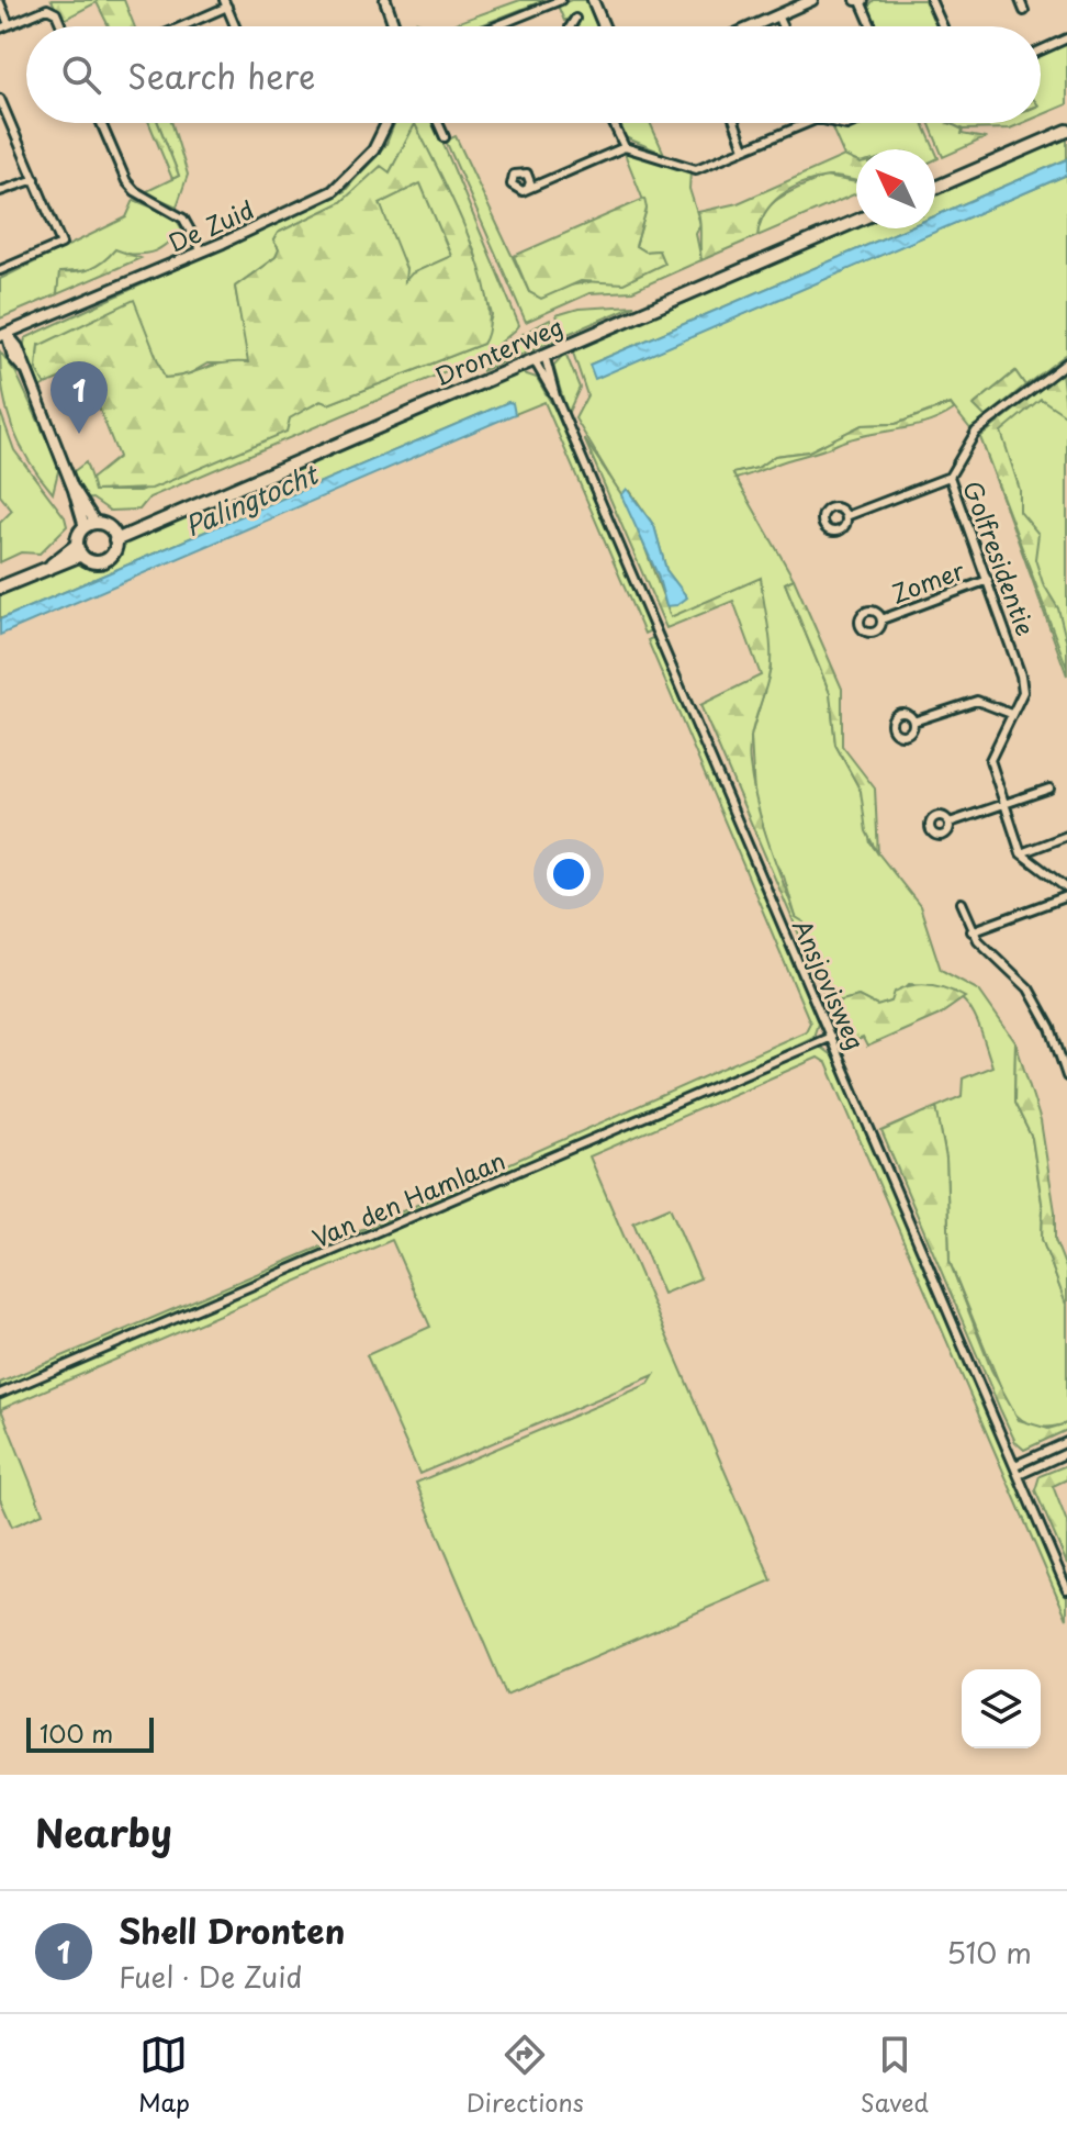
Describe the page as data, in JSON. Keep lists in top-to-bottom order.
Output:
{
  "streets": {
    "main road": ["Dronterweg"],
    "street": [
      "De Zuid",
      "Golfresidentie",
      "Zomer",
      "Ansjovisweg",
      "Van den Hamlaan"
    ]
  },
  "crossings": [
    ["De Zuid", "Dronterweg"],
    ["Dronterweg", "Ansjovisweg"],
    ["Golfresidentie", "Zomer"],
    ["Ansjovisweg", "Van den Hamlaan"]
  ],
  "water": ["Palingtocht"],
  "scale_bar": "100 m",
  "north": "top left",
  "page": {
    "search": "Search here",
    "pins": "1",
    "scale": "100 m",
    "heading": "Nearby",
    "list": [
      {
        "mark": "1",
        "name": "Shell Dronten",
        "note": "Fuel · De Zuid",
        "value": "510 m"
      }
    ],
    "nav": ["Map", "Directions", "Saved"]
  }
}
